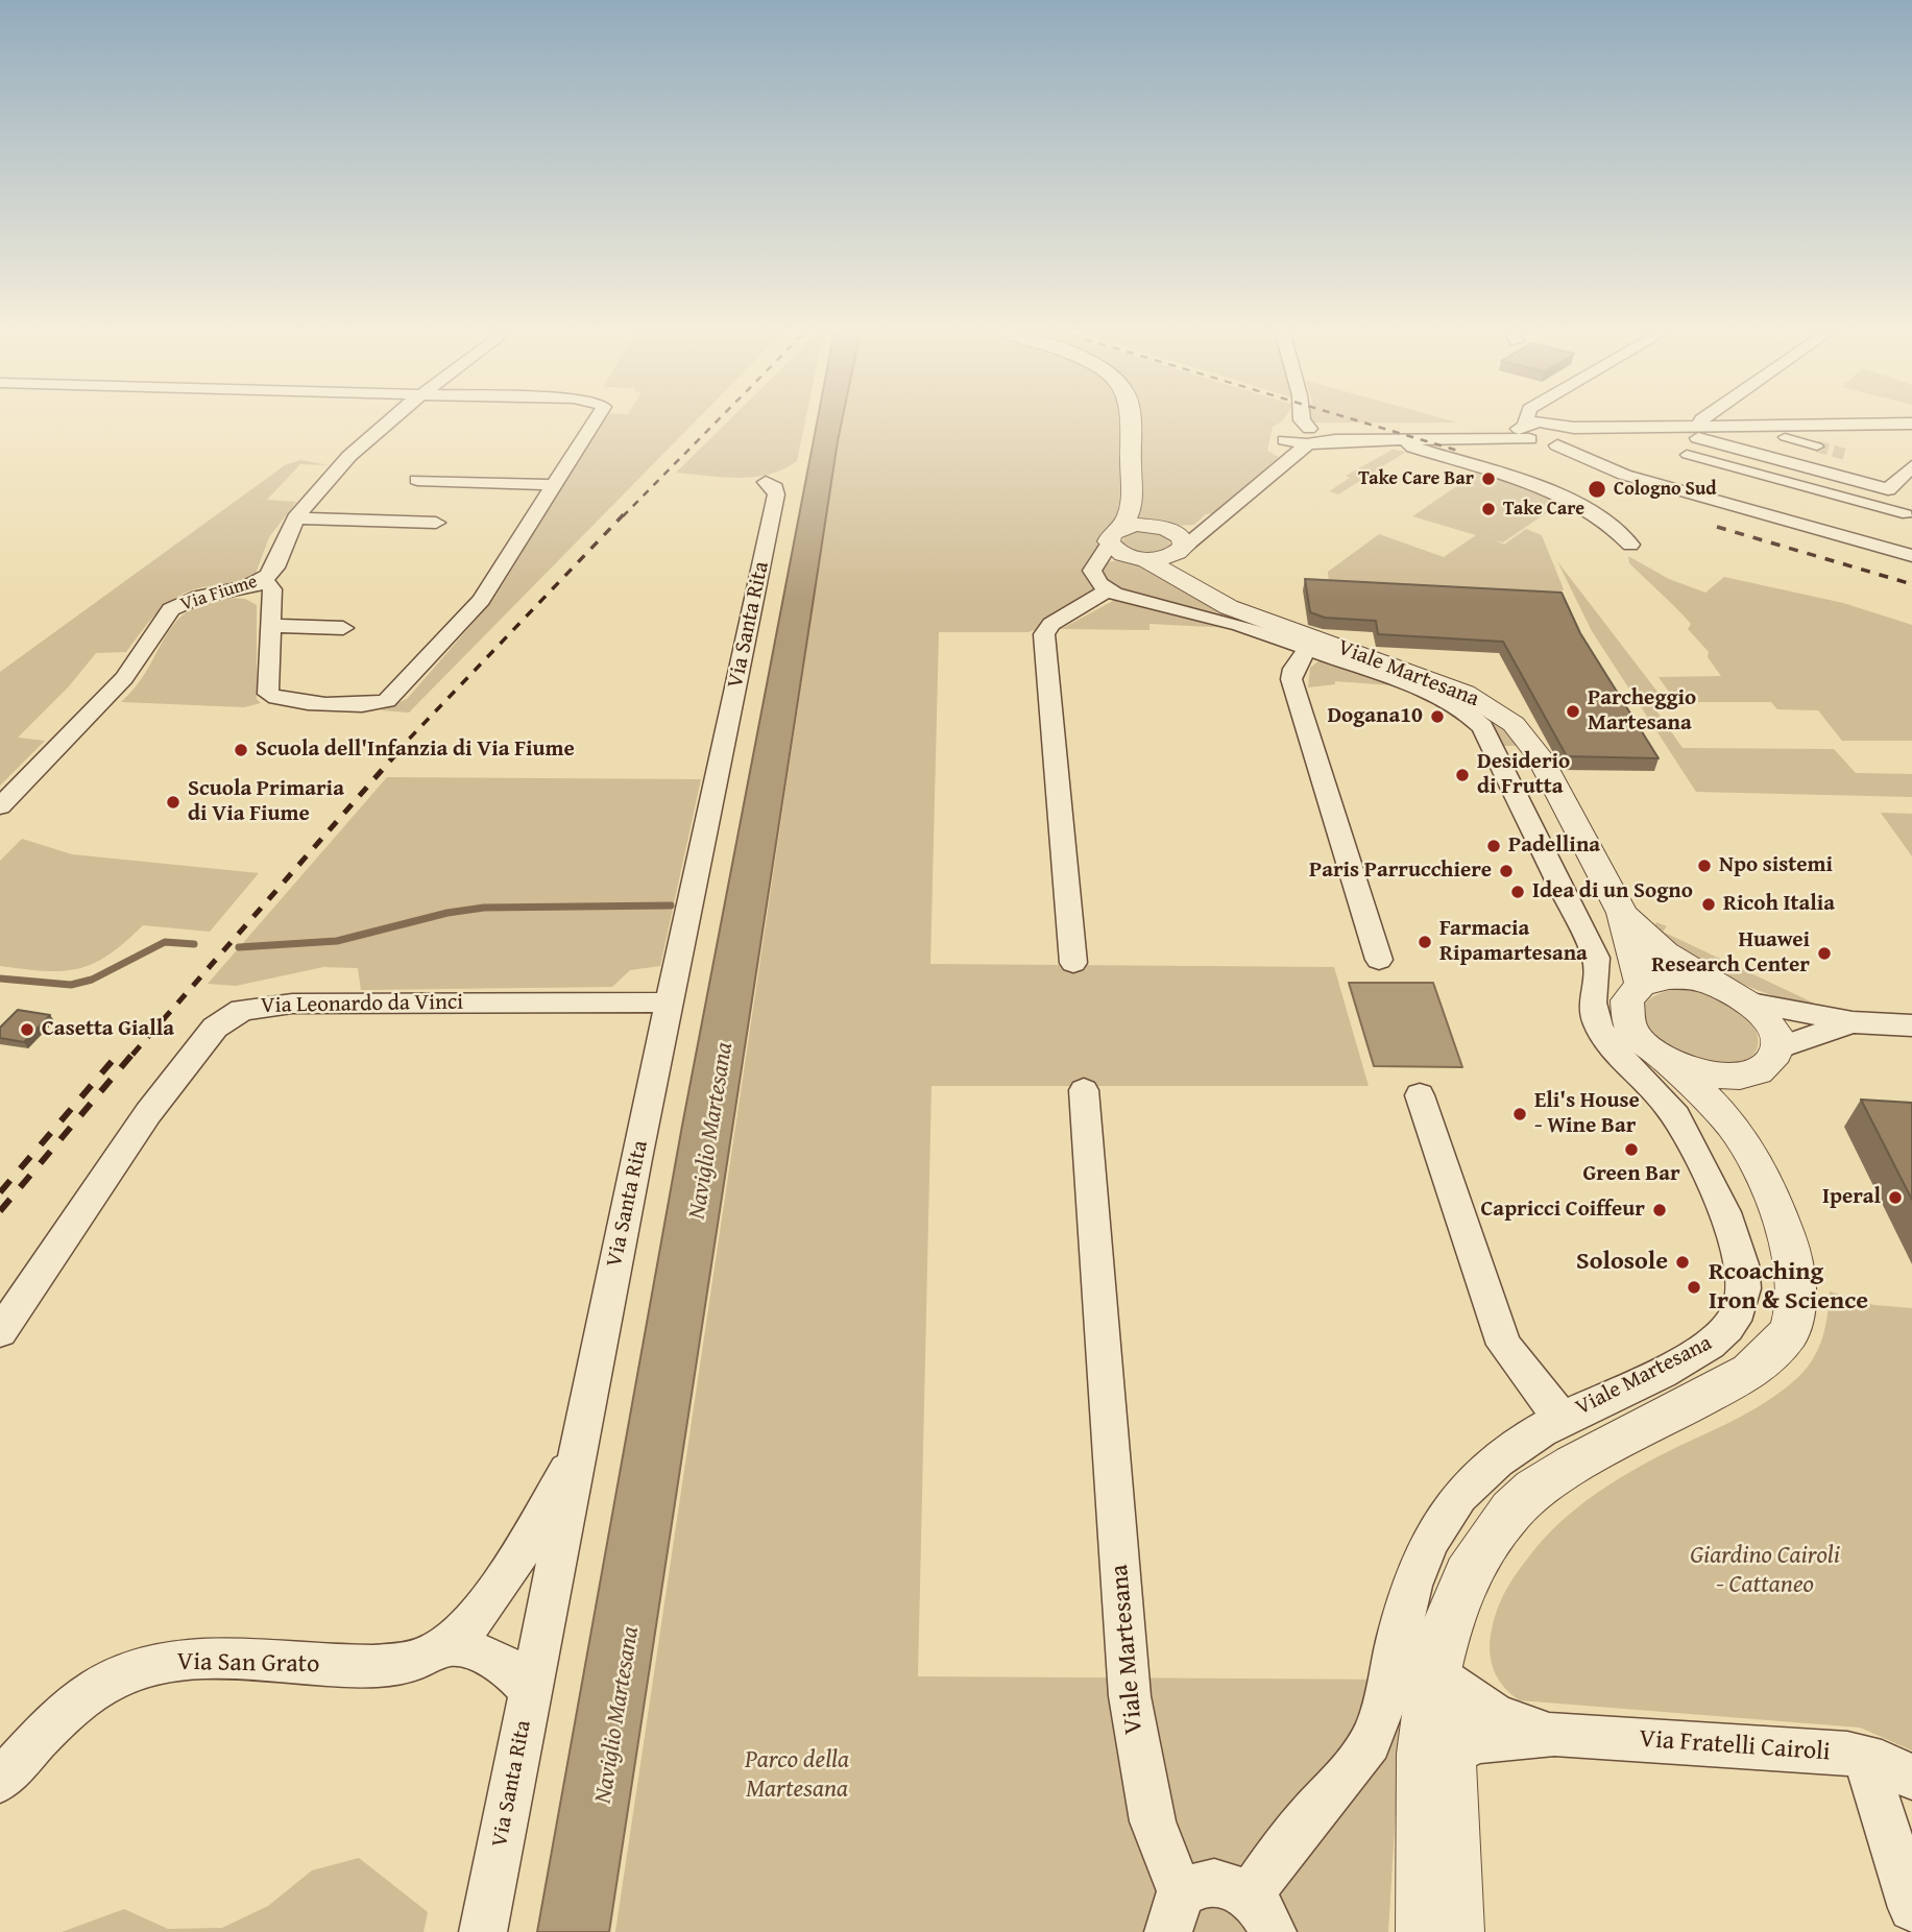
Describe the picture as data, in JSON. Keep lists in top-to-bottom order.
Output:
{
  "streets": {
    "street": [
      "Via Fiume",
      "Via Santa Rita",
      "Viale Martesana",
      "Via Leonardo da Vinci",
      "Via San Grato",
      "Via Fratelli Cairoli"
    ]
  },
  "crossings": [
    ["Via Santa Rita", "Via Leonardo da Vinci"],
    ["Via Santa Rita", "Via San Grato"]
  ],
  "water": ["Naviglio Martesana"],
  "parks": ["Giardino Cairoli - Cattaneo", "Parco della Martesana"],
  "places": [
    "Take Care Bar",
    "Cologno Sud",
    "Take Care",
    "Parcheggio Martesana",
    "Dogana10",
    "Scuola dell'Infanzia di Via Fiume",
    "Desiderio di Frutta",
    "Scuola Primaria di Via Fiume",
    "Padellina",
    "Npo sistemi",
    "Paris Parrucchiere",
    "Idea di un Sogno",
    "Ricoh Italia",
    "Farmacia Ripamartesana",
    "Huawei Research Center",
    "Casetta Gialla",
    "Eli's House - Wine Bar",
    "Green Bar",
    "Iperal",
    "Capricci Coiffeur",
    "Solosole",
    "Rcoaching Iron & Science"
  ]
}
